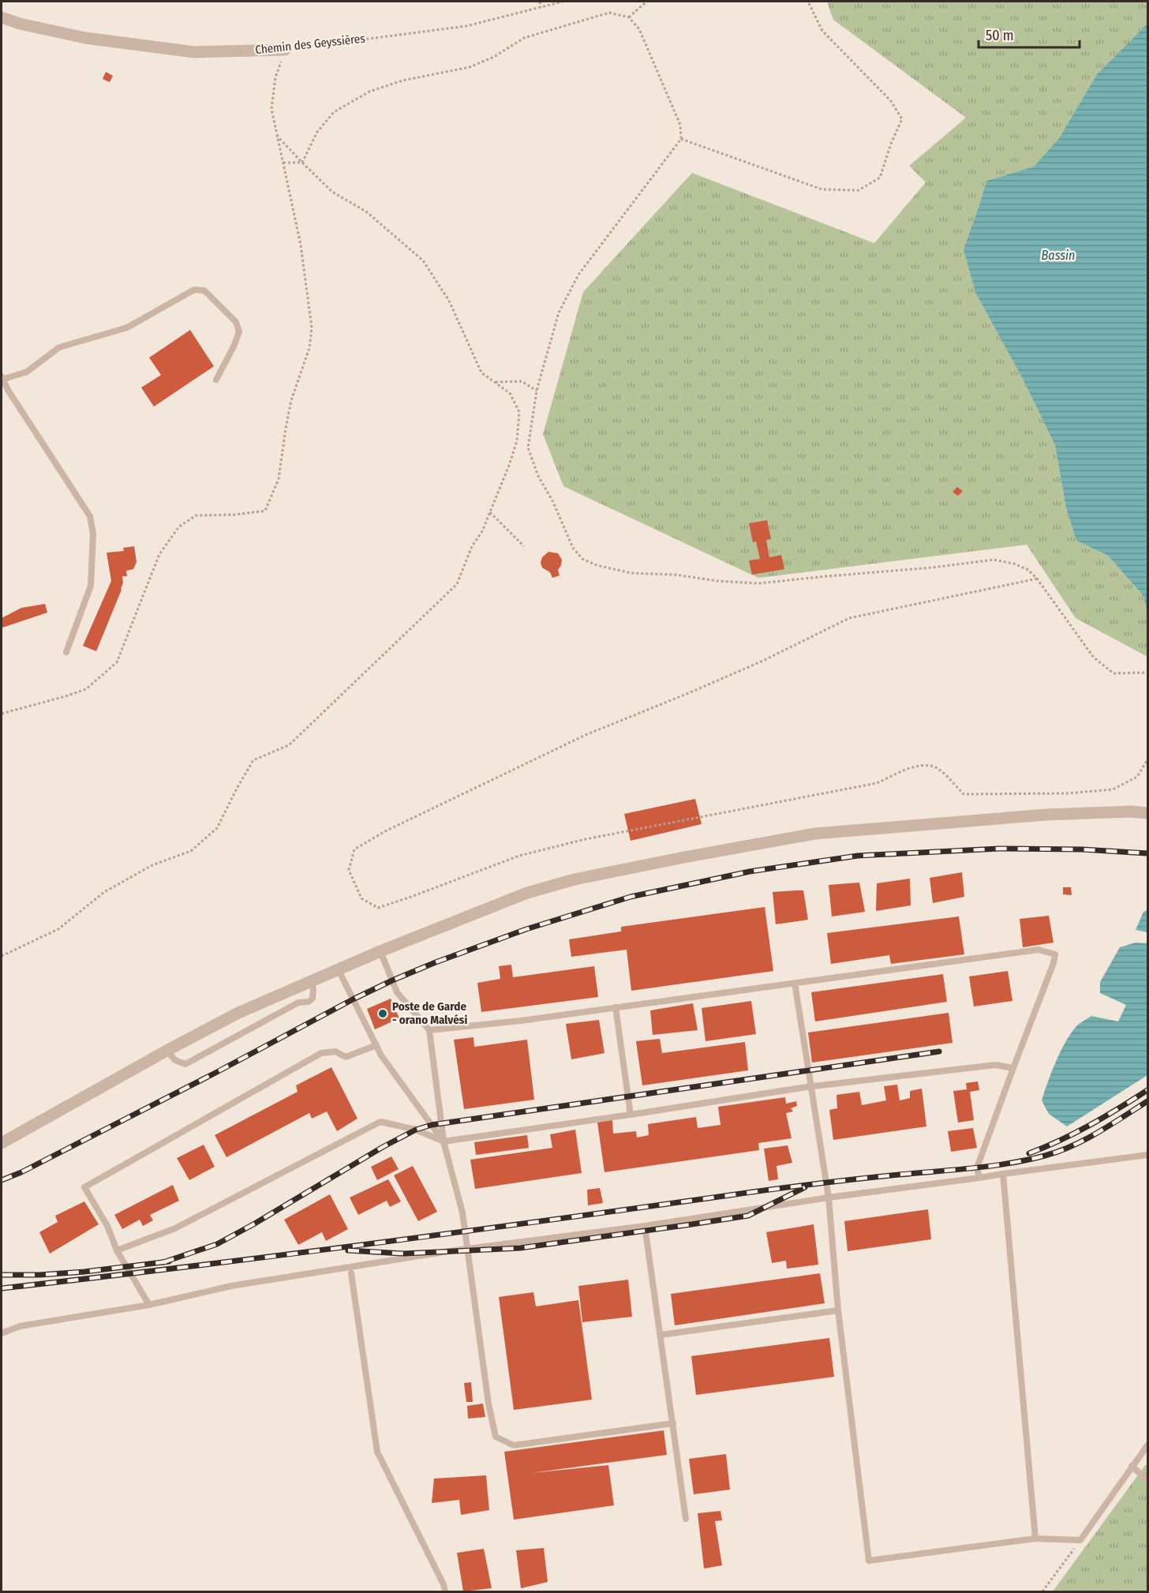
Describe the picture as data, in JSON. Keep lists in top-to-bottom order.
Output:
{
  "streets": {
    "street": ["Chemin des Geyssières"]
  },
  "water": ["Bassin"],
  "places": ["Poste de Garde - orano Malvési"],
  "scale_bar": "50 m"
}
